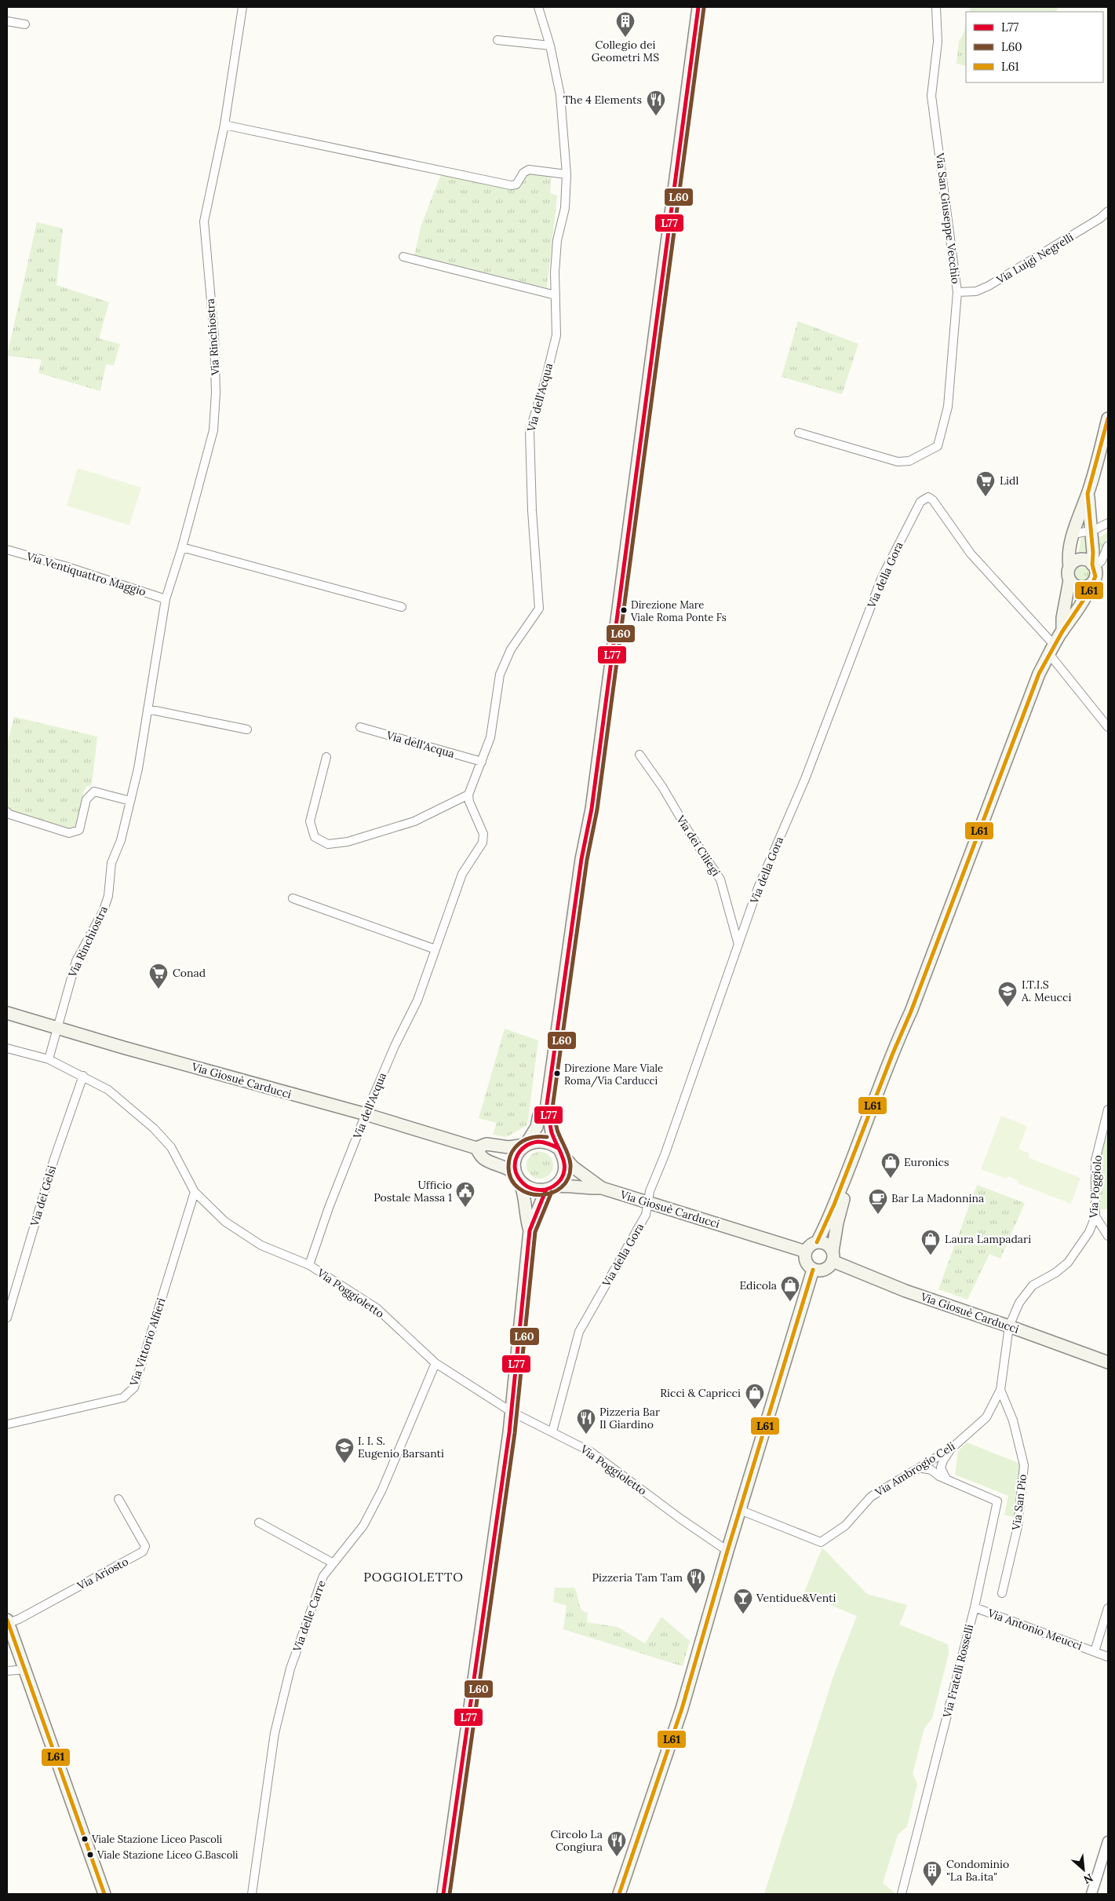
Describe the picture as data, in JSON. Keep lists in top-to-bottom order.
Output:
{
  "streets": {
    "main road": ["Via Giosuè Carducci"],
    "street": [
      "Via San Giuseppe Vecchio",
      "Via Luigi Negrelli",
      "Via Rinchiostra",
      "Via dell'Acqua",
      "Via Ventiquattro Maggio",
      "Via della Gora",
      "Via dei Ciliegi",
      "Via Poggiolo",
      "Via dei Gelsi",
      "Via Poggioletto",
      "Via Vittorio Alfieri",
      "Via Ambrogio Celi",
      "Via San Pio",
      "Via Ariosto",
      "Via delle Carre",
      "Via Antonio Meucci",
      "Via Fratelli Rosselli"
    ]
  },
  "crossings": [
    ["Via San Giuseppe Vecchio", "Via Luigi Negrelli"],
    ["Via Rinchiostra", "Via Ventiquattro Maggio"],
    ["Via Rinchiostra", "Via Giosuè Carducci"],
    ["Via Rinchiostra", "Via Poggioletto"],
    ["Via dell'Acqua", "Via Giosuè Carducci"],
    ["Via dell'Acqua", "Via Poggioletto"],
    ["Via della Gora", "Via dei Ciliegi"],
    ["Via della Gora", "Via Giosuè Carducci"],
    ["Via della Gora", "Via Poggioletto"],
    ["Via Giosuè Carducci", "Via Poggiolo"],
    ["Via Giosuè Carducci", "Via Ambrogio Celi"],
    ["Via Poggiolo", "Via Ambrogio Celi"],
    ["Via dei Gelsi", "Via Poggioletto"],
    ["Via Poggioletto", "Via Vittorio Alfieri"],
    ["Via Poggioletto", "Via delle Carre"],
    ["Via Ambrogio Celi", "Via San Pio"],
    ["Via Ambrogio Celi", "Via Fratelli Rosselli"],
    ["Via Antonio Meucci", "Via Fratelli Rosselli"]
  ],
  "districts": ["POGGIOLETTO"],
  "places": {
    "building": ["Collegio dei Geometri MS", "Condominio \"La Ba.ita\""],
    "restaurant": [
      "The 4 Elements",
      "Pizzeria Bar Il Giardino",
      "Pizzeria Tam Tam",
      "Circolo La Congiura"
    ],
    "supermarket": ["Lidl", "Conad"],
    "other": [
      "Direzione Mare Viale Roma Ponte Fs",
      "Direzione Mare Viale Roma/Via Carducci",
      "Viale Stazione Liceo Pascoli",
      "Viale Stazione Liceo G.Bascoli"
    ],
    "school or university": ["I.T.I.S A. Meucci", "I. I. S. Eugenio Barsanti"],
    "shop": [
      "Euronics",
      "Laura Lampadari",
      "Edicola",
      "Ricci & Capricci"
    ],
    "public building": ["Ufficio Postale Massa 1"],
    "cafe": ["Bar La Madonnina"],
    "bar": ["Ventidue&Venti"]
  },
  "lines": ["transit line L77", "transit line L60", "transit line L61"],
  "legend": ["L77", "L60", "L61"],
  "north": "bottom right"
}
